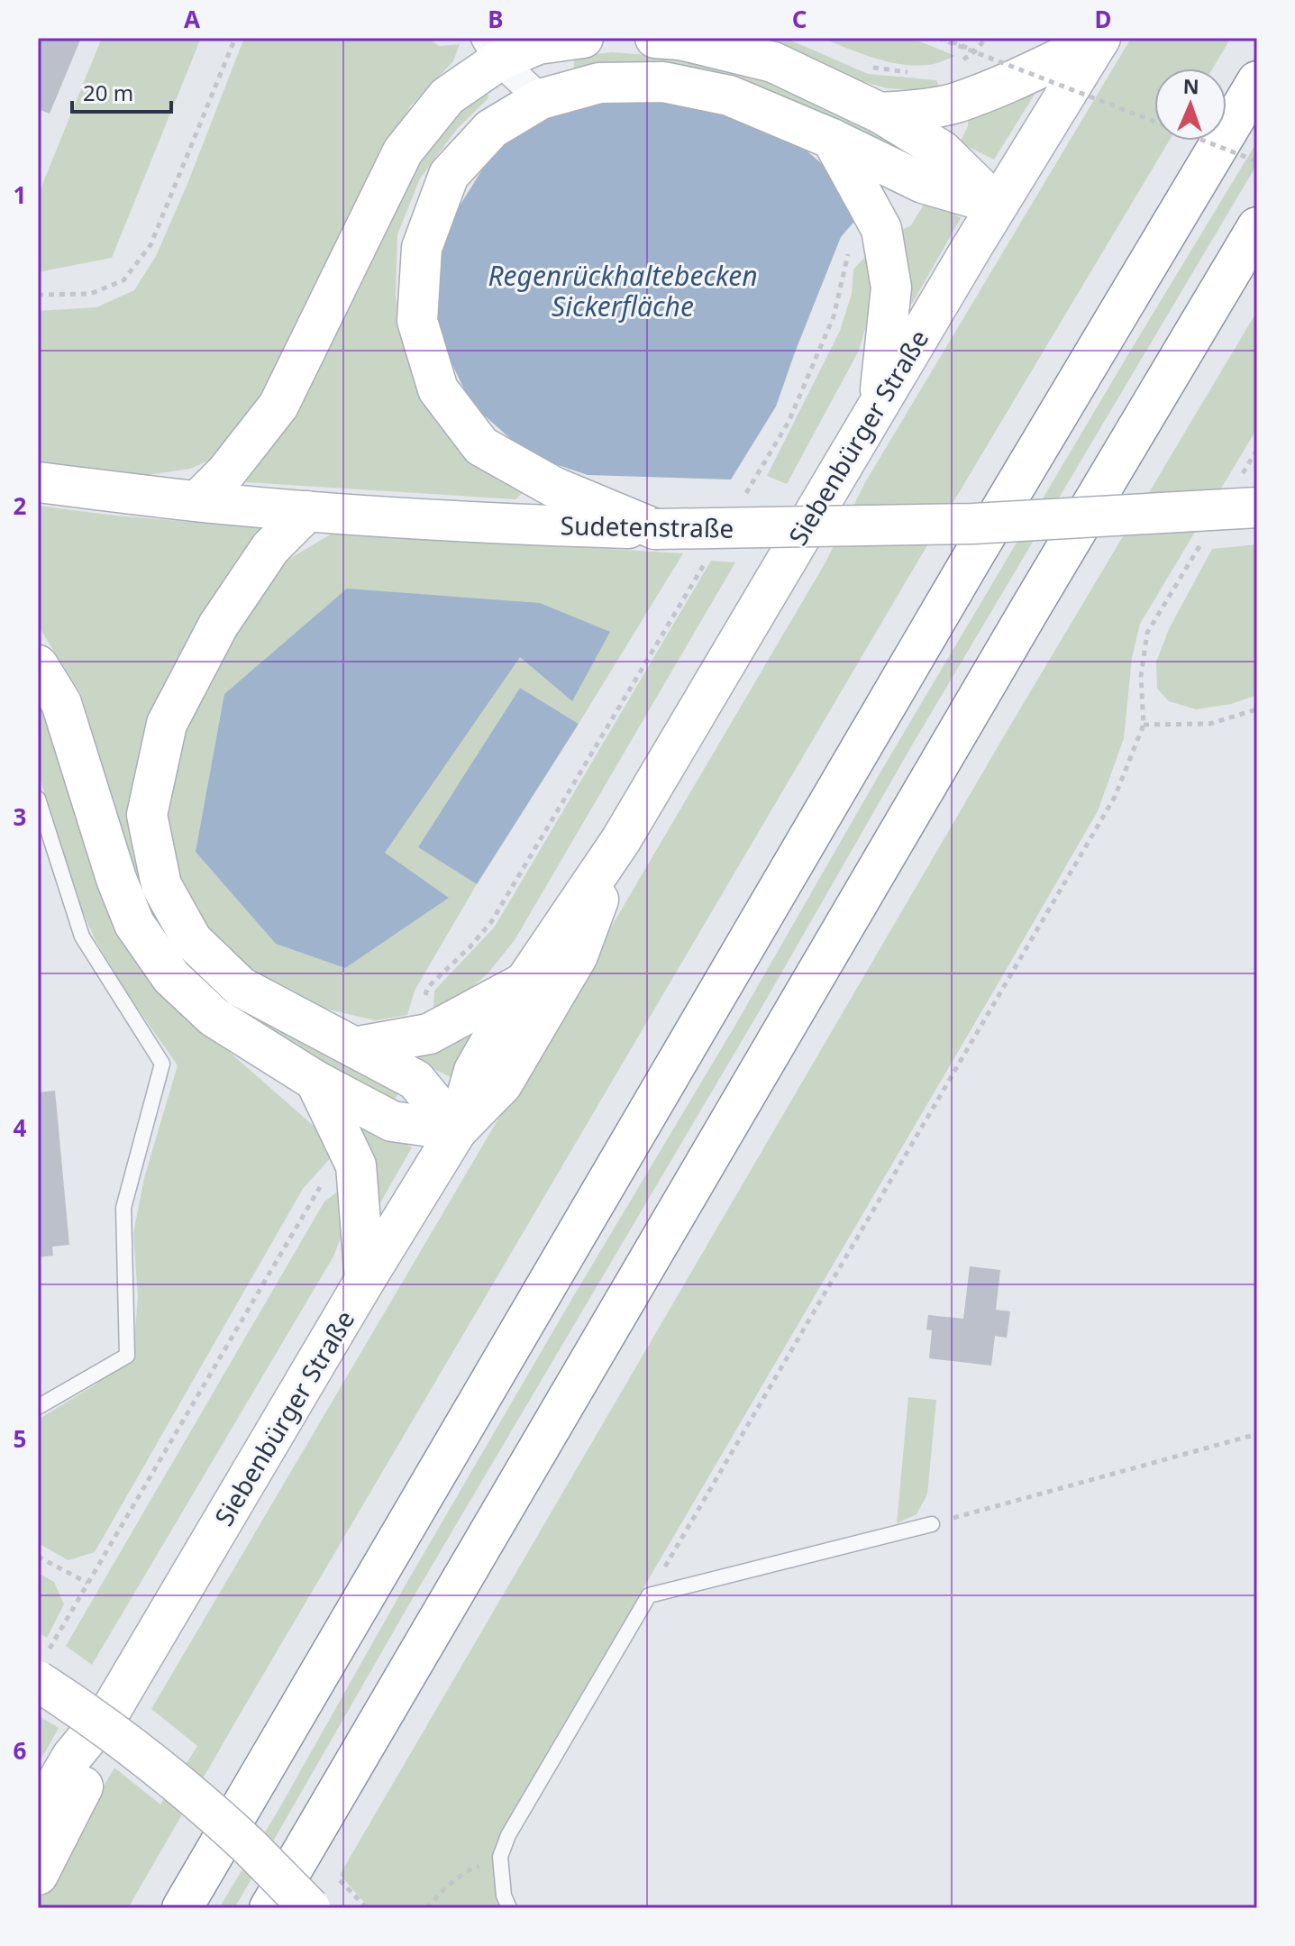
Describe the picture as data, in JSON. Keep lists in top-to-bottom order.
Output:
{
  "streets": {
    "main road": ["Siebenbürger Straße", "Sudetenstraße"]
  },
  "water": ["Regenrückhaltebecken Sickerfläche"],
  "scale_bar": "20 m",
  "north": "top",
  "grid": {
    "columns": [
      "A",
      "B",
      "C",
      "D"
    ],
    "rows": [
      "1",
      "2",
      "3",
      "4",
      "5",
      "6"
    ]
  }
}
